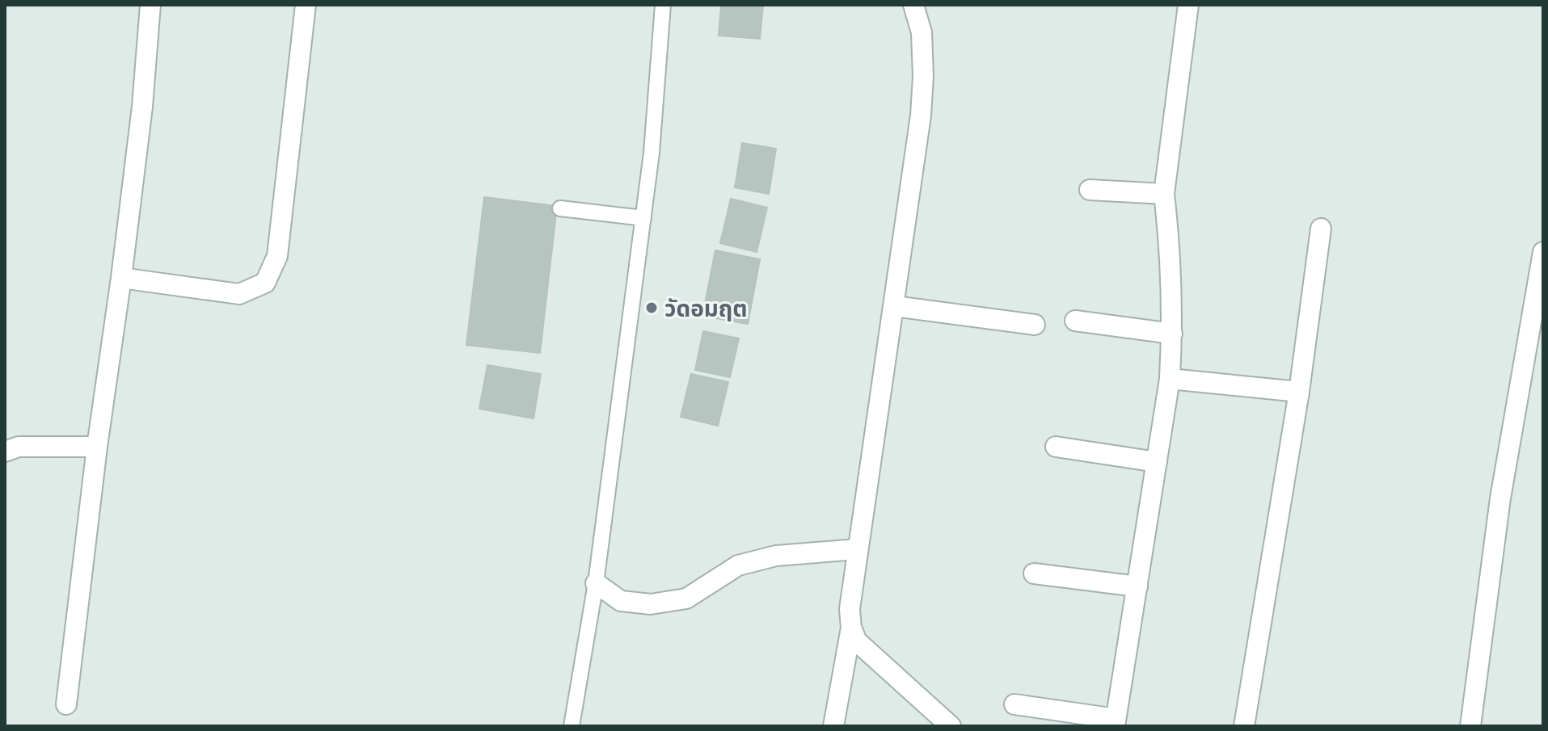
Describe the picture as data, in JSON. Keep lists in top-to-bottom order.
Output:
{
  "places": ["วัดอมฤต"]
}
